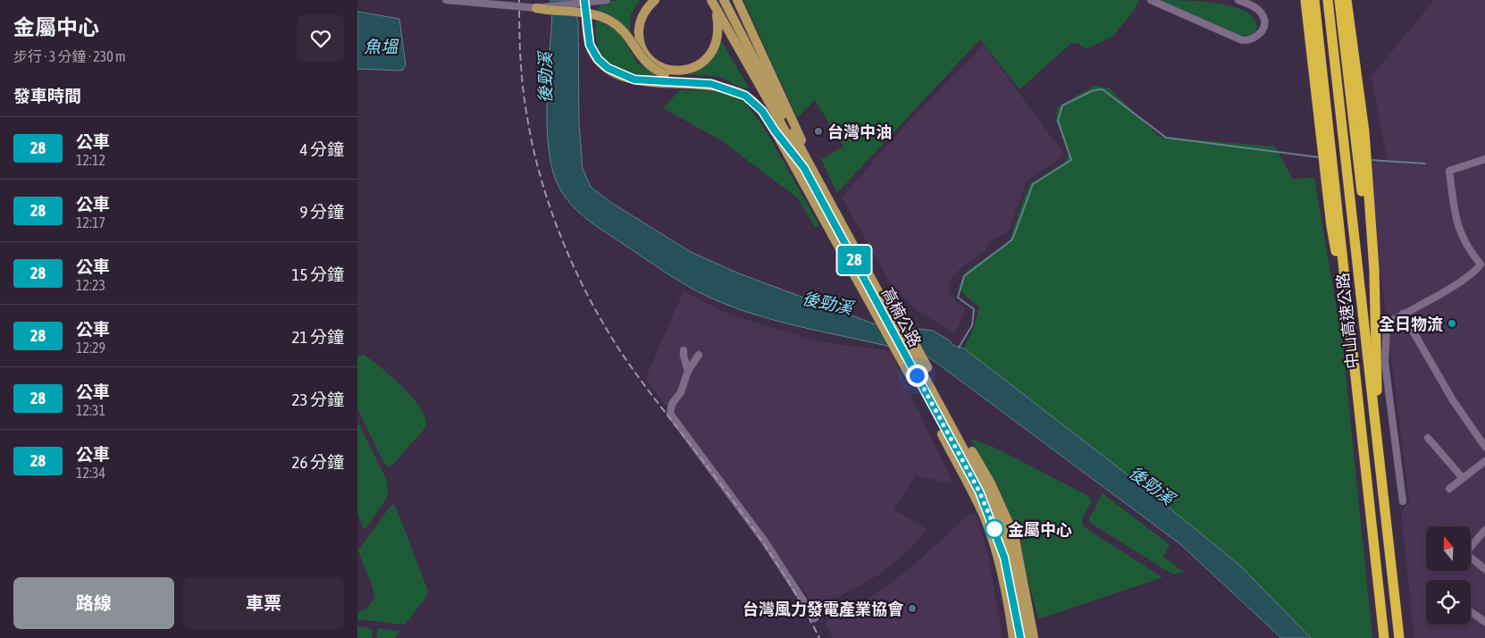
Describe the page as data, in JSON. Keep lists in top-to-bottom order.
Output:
{
  "streets": {
    "highway": ["中山高速公路"],
    "main road": ["高楠公路"]
  },
  "water": ["魚塭", "後勁溪"],
  "places": [
    "台灣中油",
    "全日物流",
    "金屬中心",
    "台灣風力發電產業協會"
  ],
  "lines": ["bus line 28"],
  "north": "top",
  "page": {
    "heading": [
      ["金屬中心", "步行 · 3 分鐘 · 230 m"],
      "發車時間"
    ],
    "on_map": "28",
    "list": [
      {
        "mark": "28",
        "name": "公車",
        "note": "12:12",
        "value": "4 分鐘"
      },
      {
        "mark": "28",
        "name": "公車",
        "note": "12:17",
        "value": "9 分鐘"
      },
      {
        "mark": "28",
        "name": "公車",
        "note": "12:23",
        "value": "15 分鐘"
      },
      {
        "mark": "28",
        "name": "公車",
        "note": "12:29",
        "value": "21 分鐘"
      },
      {
        "mark": "28",
        "name": "公車",
        "note": "12:31",
        "value": "23 分鐘"
      },
      {
        "mark": "28",
        "name": "公車",
        "note": "12:34",
        "value": "26 分鐘"
      }
    ],
    "buttons": ["路線", "車票"]
  }
}
